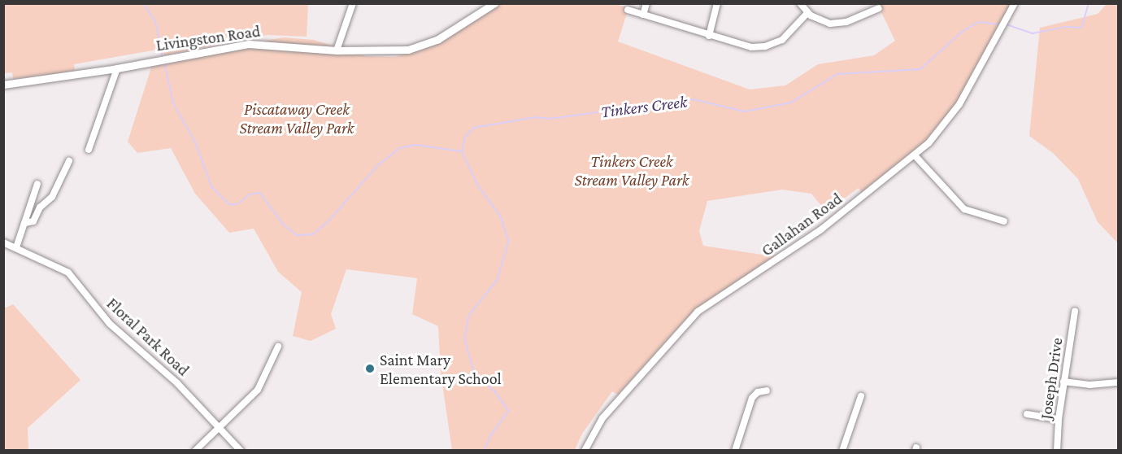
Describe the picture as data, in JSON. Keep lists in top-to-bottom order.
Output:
{
  "streets": {
    "main road": ["Livingston Road"],
    "street": ["Gallahan Road", "Floral Park Road", "Joseph Drive"]
  },
  "water": ["Tinkers Creek"],
  "parks": ["Piscataway Creek Stream Valley Park", "Tinkers Creek Stream Valley Park"],
  "places": ["Saint Mary Elementary School"]
}
